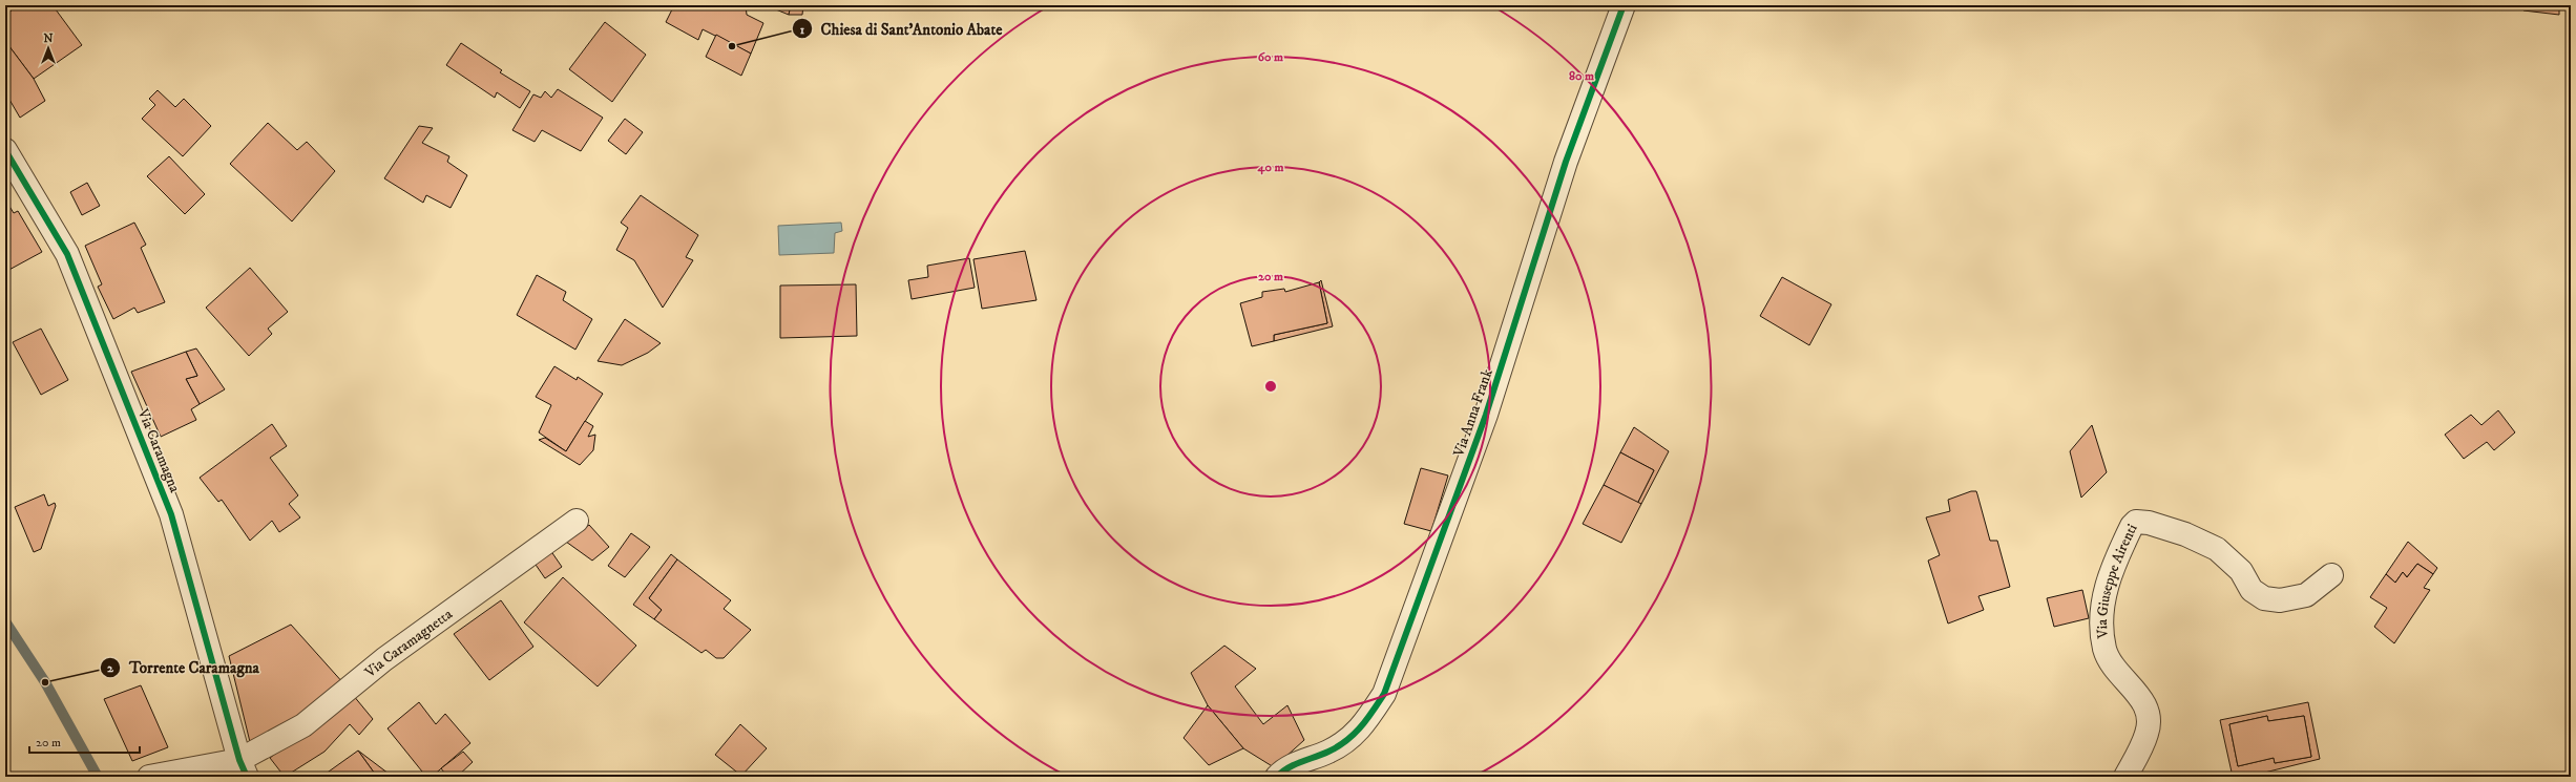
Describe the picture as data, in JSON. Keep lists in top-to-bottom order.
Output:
{
  "streets": {
    "street": [
      "Via Anna Frank",
      "Via Caramagna",
      "Via Giuseppe Airenti",
      "Via Caramagnetta"
    ]
  },
  "crossings": [
    ["Via Caramagna", "Via Caramagnetta"]
  ],
  "places": ["Chiesa di Sant'Antonio Abate", "Torrente Caramagna"],
  "scale_bar": "20 m",
  "north": "top",
  "rings": [
    "60 m",
    "80 m",
    "40 m",
    "20 m"
  ]
}
